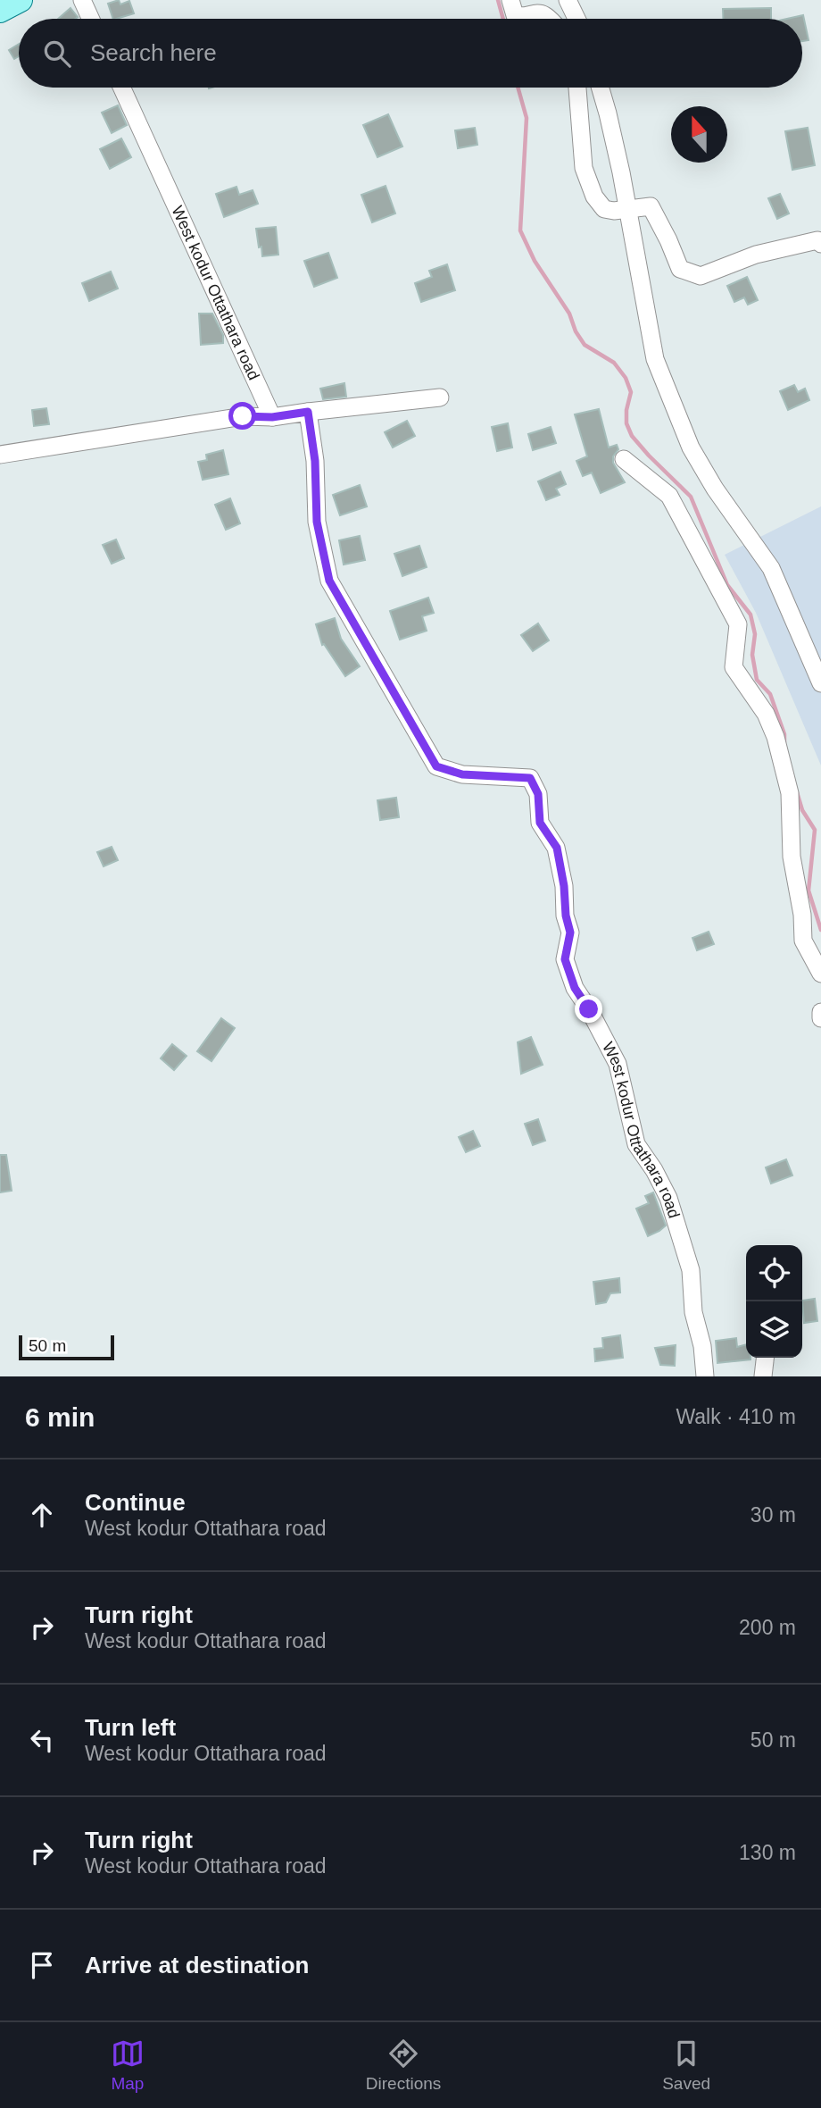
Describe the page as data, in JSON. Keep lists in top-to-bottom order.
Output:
{
  "streets": {
    "street": ["West kodur Ottathara road"]
  },
  "scale_bar": "50 m",
  "north": "top",
  "page": {
    "search": "Search here",
    "scale": "50 m",
    "heading": ["6 min", "Walk · 410 m"],
    "list": [
      ["Continue", "West kodur Ottathara road", "30 m"],
      ["Turn right", "West kodur Ottathara road", "200 m"],
      ["Turn left", "West kodur Ottathara road", "50 m"],
      ["Turn right", "West kodur Ottathara road", "130 m"],
      "Arrive at destination"
    ],
    "nav": ["Map", "Directions", "Saved"]
  }
}
